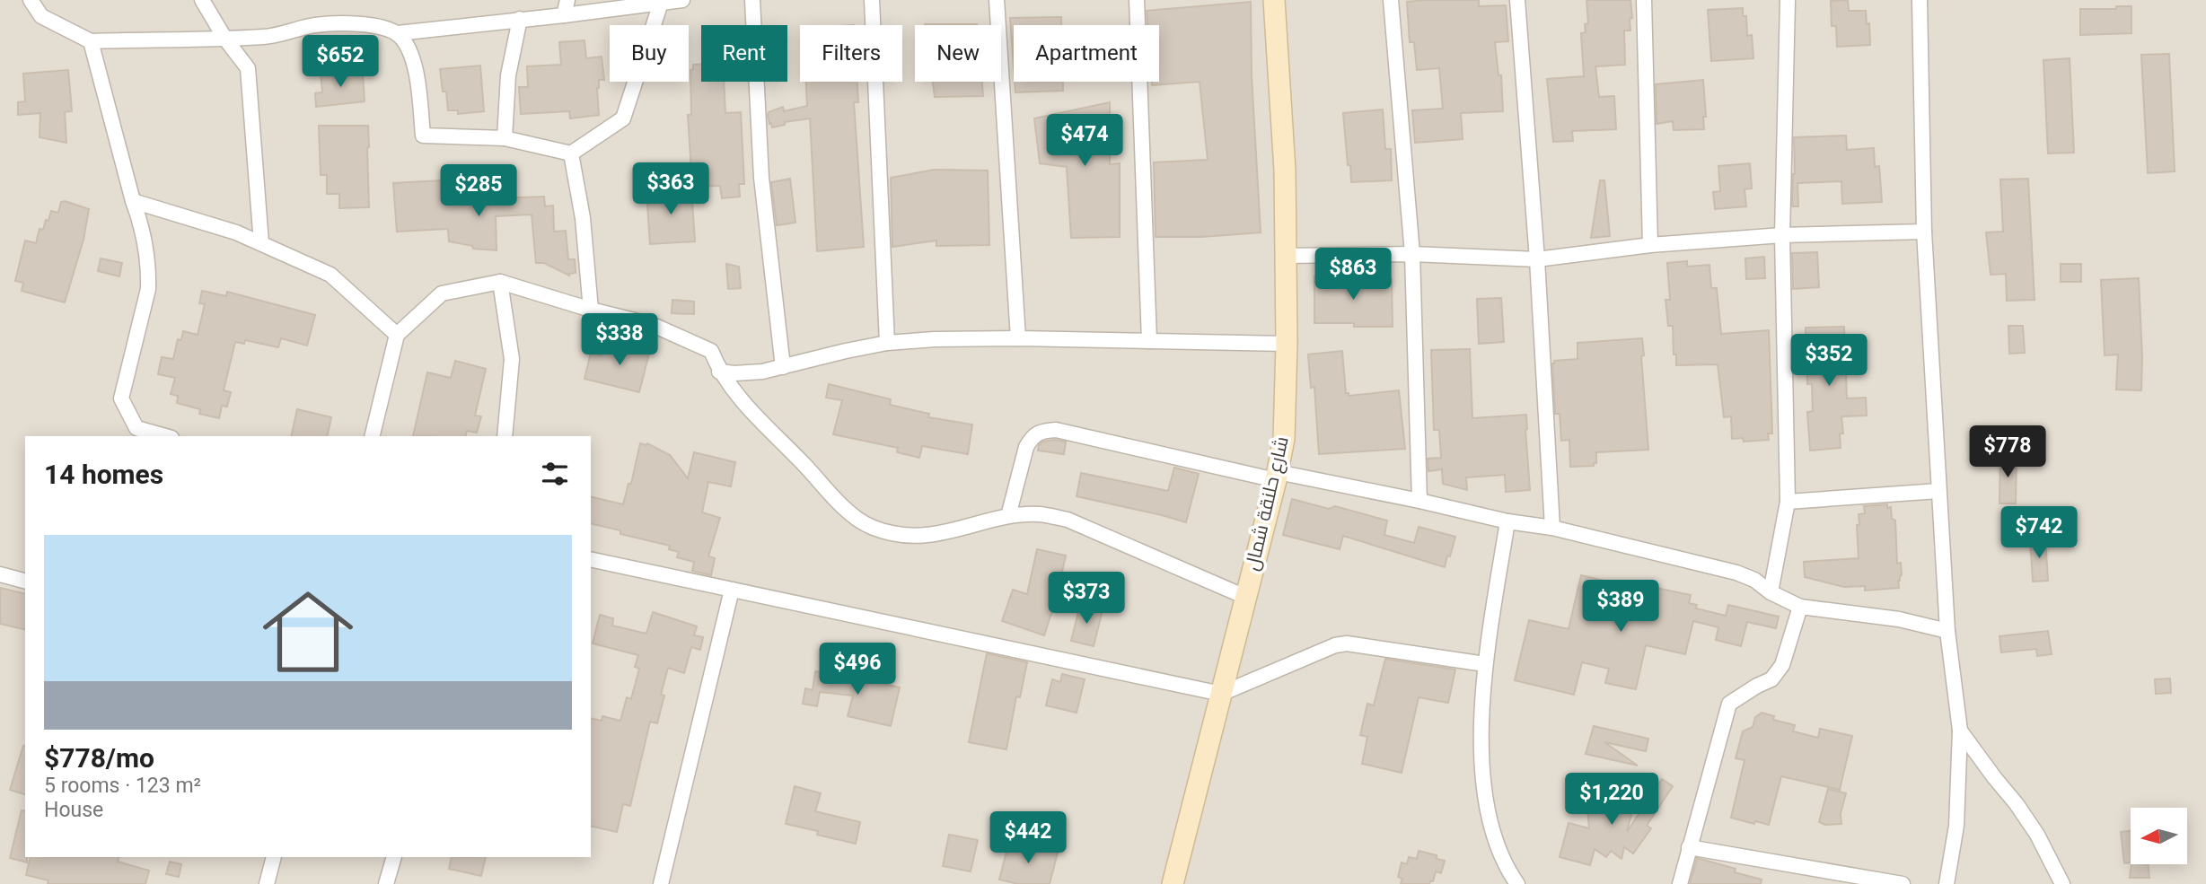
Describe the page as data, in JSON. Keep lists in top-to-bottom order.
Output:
{
  "streets": {
    "street": ["شارع حلنقة شمال"]
  },
  "north": "left",
  "page": {
    "chip": [
      "Buy",
      "Rent",
      "Filters",
      "New",
      "Apartment"
    ],
    "price": [
      "$652",
      "$474",
      "$363",
      "$285",
      "$863",
      "$338",
      "$352",
      "$778",
      "$742",
      "$373",
      "$389",
      "$496",
      "$1,220",
      "$442"
    ],
    "heading": "14 homes",
    "list": [
      {
        "name": "$778/mo",
        "note": "5 rooms · 123 m² · House"
      }
    ]
  }
}
